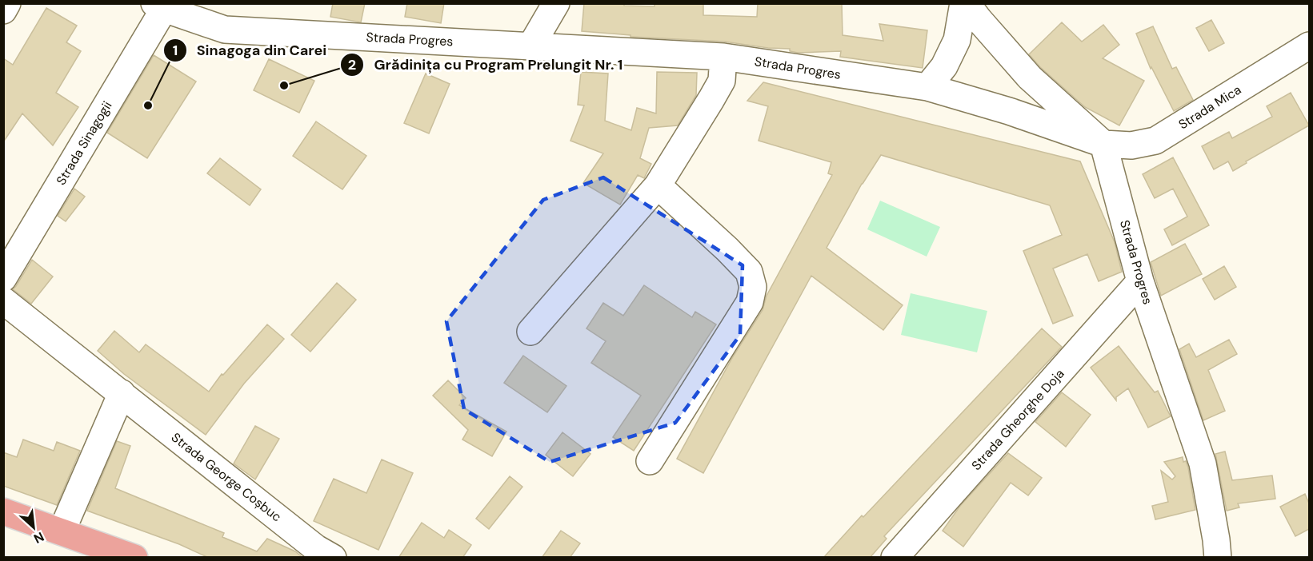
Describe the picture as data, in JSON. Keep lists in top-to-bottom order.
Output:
{
  "streets": {
    "street": [
      "Strada Progres",
      "Strada Mica",
      "Strada Sinagogii",
      "Strada Gheorghe Doja",
      "Strada George Coșbuc"
    ]
  },
  "crossings": [
    ["Strada Progres", "Strada Mica"],
    ["Strada Progres", "Strada Sinagogii"],
    ["Strada Progres", "Strada Gheorghe Doja"]
  ],
  "places": ["Grădinița cu Program Prelungit Nr. 1", "Sinagoga din Carei"],
  "north": "bottom right"
}
